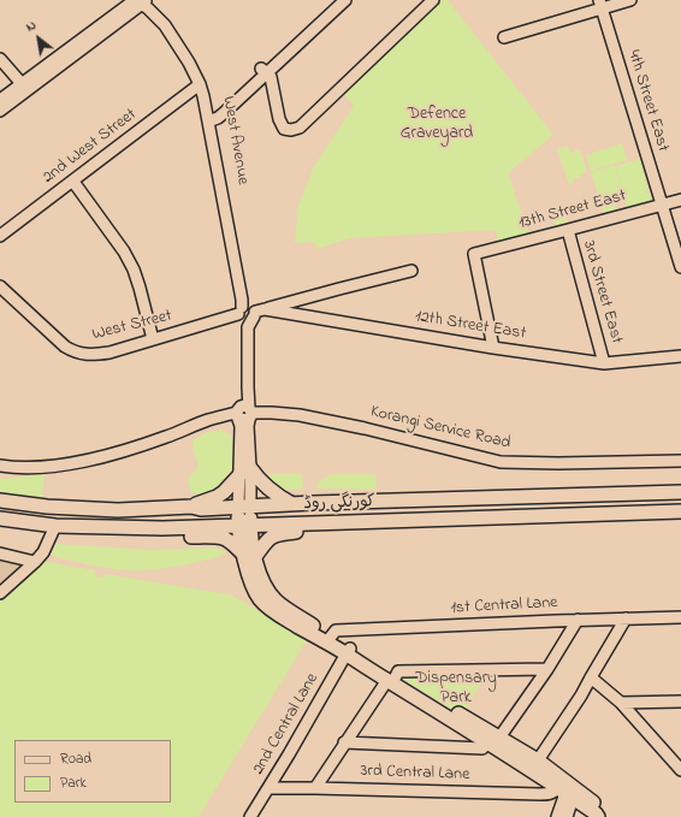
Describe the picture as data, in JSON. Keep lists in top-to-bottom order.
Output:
{
  "streets": {
    "main road": ["کورنگی روڈ"],
    "street": [
      "4th Street East",
      "West Avenue",
      "2nd West Street",
      "13th Street East",
      "3rd Street East",
      "West Street",
      "12th Street East",
      "Korangi Service Road",
      "1st Central Lane",
      "2nd Central Lane",
      "3rd Central Lane"
    ]
  },
  "crossings": [
    ["4th Street East", "13th Street East"],
    ["West Avenue", "2nd West Street"],
    ["West Avenue", "West Street"],
    ["West Avenue", "12th Street East"],
    ["West Avenue", "Korangi Service Road"],
    ["West Avenue", "کورنگی روڈ"],
    ["13th Street East", "3rd Street East"],
    ["13th Street East", "12th Street East"],
    ["3rd Street East", "12th Street East"],
    ["West Street", "12th Street East"],
    ["2nd Central Lane", "3rd Central Lane"]
  ],
  "parks": ["Defence Graveyard", "Dispensary Park"],
  "legend": ["Road", "Park"],
  "north": "top left"
}
